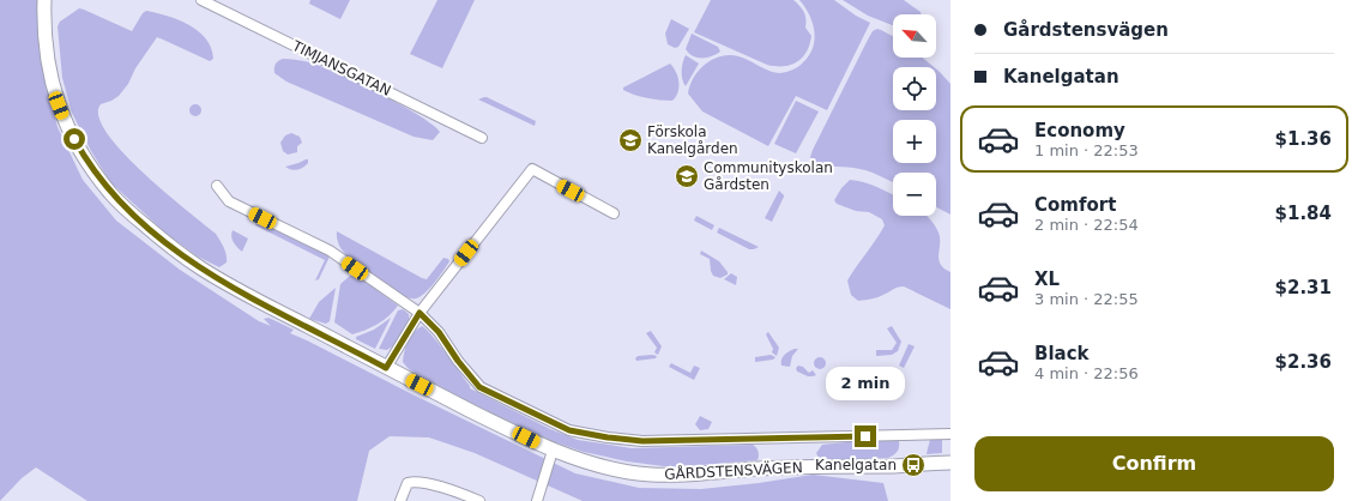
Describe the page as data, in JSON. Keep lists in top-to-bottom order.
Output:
{
  "streets": {
    "street": ["TIMJANSGATAN", "GÅRDSTENSVÄGEN"]
  },
  "places": {
    "school or university": ["Förskola Kanelgården", "Communityskolan Gårdsten"],
    "bus stop": ["Kanelgatan"]
  },
  "north": "top left",
  "page": {
    "banner": ["Gårdstensvägen", "Kanelgatan"],
    "map_buttons": ["+", "−"],
    "list": [
      {
        "name": "Economy",
        "note": "1 min · 22:53",
        "value": "$1.36"
      },
      {
        "name": "Comfort",
        "note": "2 min · 22:54",
        "value": "$1.84"
      },
      {
        "name": "XL",
        "note": "3 min · 22:55",
        "value": "$2.31"
      },
      {
        "name": "Black",
        "note": "4 min · 22:56",
        "value": "$2.36"
      }
    ],
    "bubble": "2 min",
    "buttons": "Confirm"
  }
}
